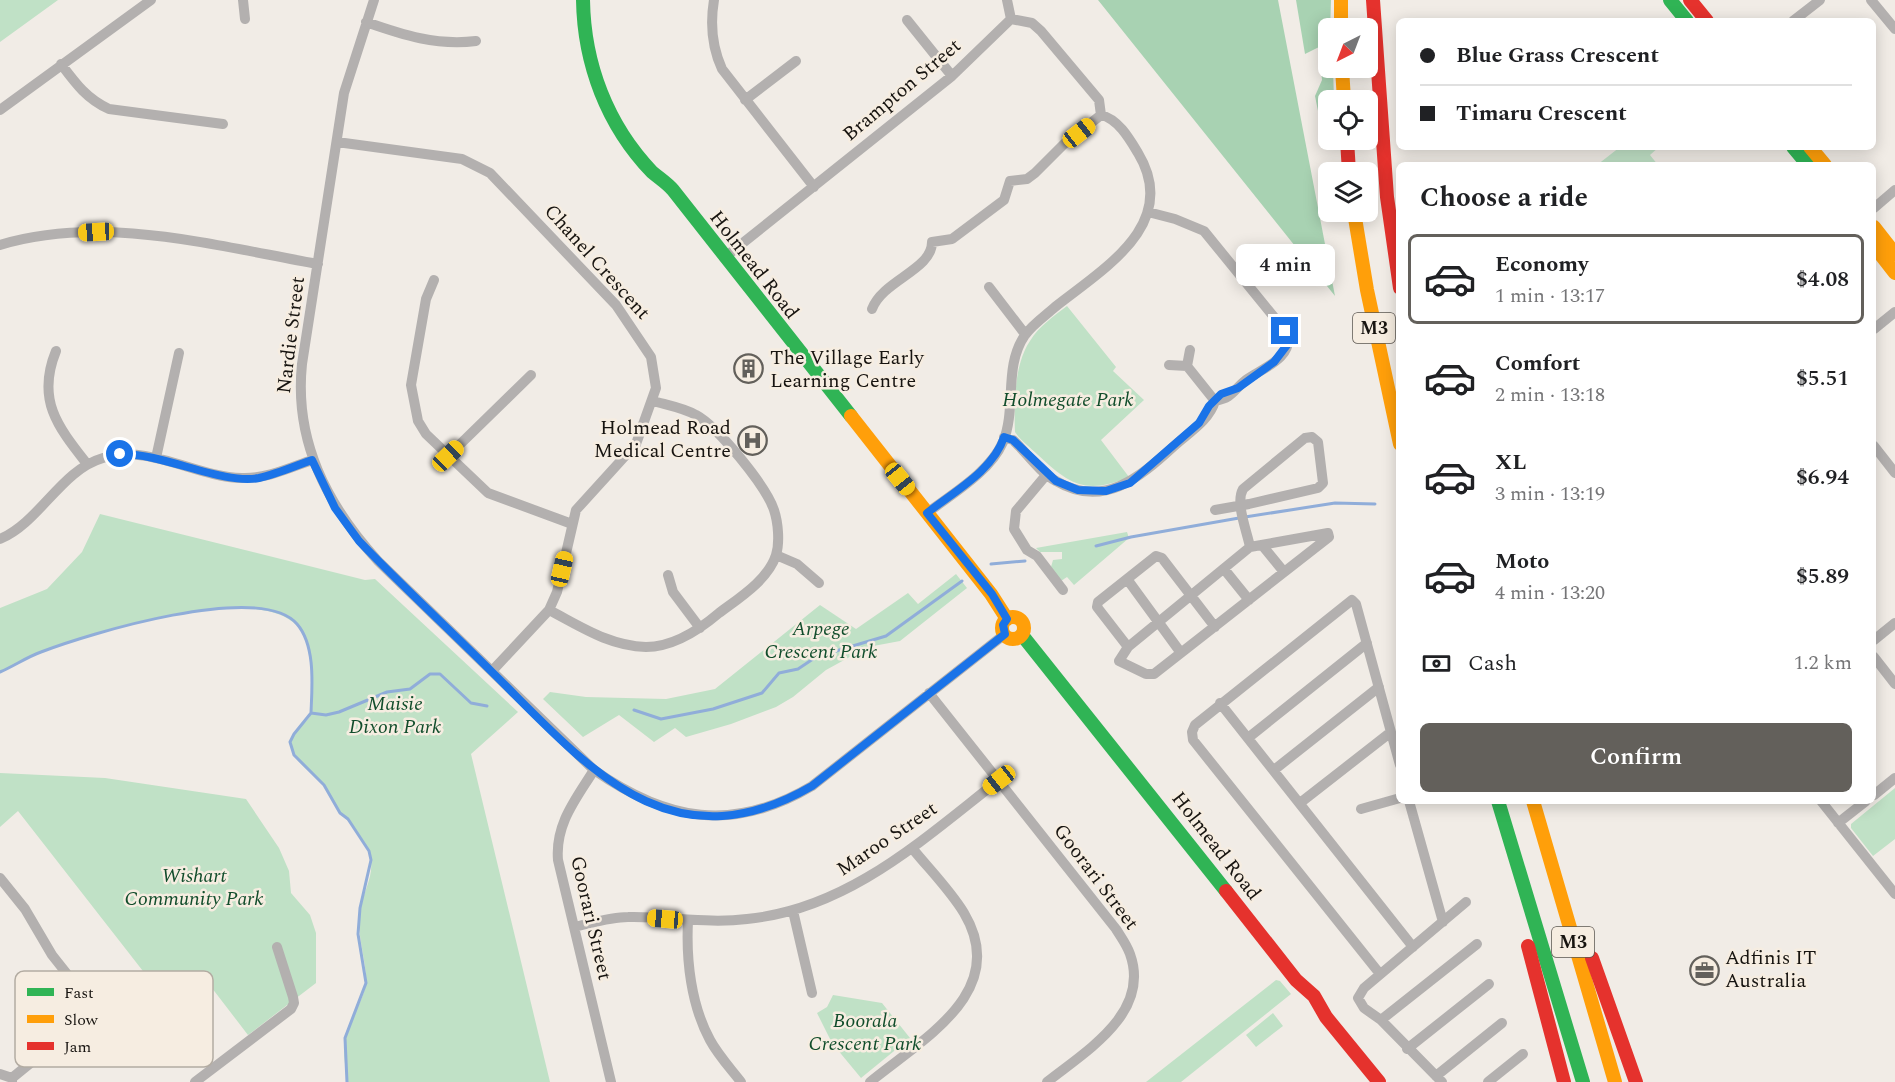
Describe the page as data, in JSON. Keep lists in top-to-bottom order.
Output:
{
  "streets": {
    "main road": ["Holmead Road", "M3"],
    "street": [
      "Brampton Street",
      "Chanel Crescent",
      "Nardie Street",
      "Maroo Street",
      "Goorari Street"
    ]
  },
  "crossings": [
    ["Brampton Street", "Holmead Road"],
    ["Chanel Crescent", "Nardie Street"],
    ["Holmead Road", "Nardie Street"],
    ["Nardie Street", "Goorari Street"],
    ["Maroo Street", "Goorari Street"]
  ],
  "parks": [
    "Holmegate Park",
    "Arpege Crescent Park",
    "Maisie Dixon Park",
    "Wishart Community Park",
    "Boorala Crescent Park"
  ],
  "places": {
    "building": ["The Village Early Learning Centre"],
    "hospital": ["Holmead Road Medical Centre"],
    "office": ["Adfinis IT Australia"]
  },
  "legend": ["Fast", "Slow", "Jam"],
  "north": "bottom left",
  "page": {
    "banner": ["Blue Grass Crescent", "Timaru Crescent"],
    "heading": "Choose a ride",
    "list": [
      {
        "name": "Economy",
        "note": "1 min · 13:17",
        "value": "$4.08"
      },
      {
        "name": "Comfort",
        "note": "2 min · 13:18",
        "value": "$5.51"
      },
      {
        "name": "XL",
        "note": "3 min · 13:19",
        "value": "$6.94"
      },
      {
        "name": "Moto",
        "note": "4 min · 13:20",
        "value": "$5.89"
      }
    ],
    "bubble": "4 min",
    "pay": ["Cash", "1.2 km"],
    "buttons": "Confirm"
  }
}
